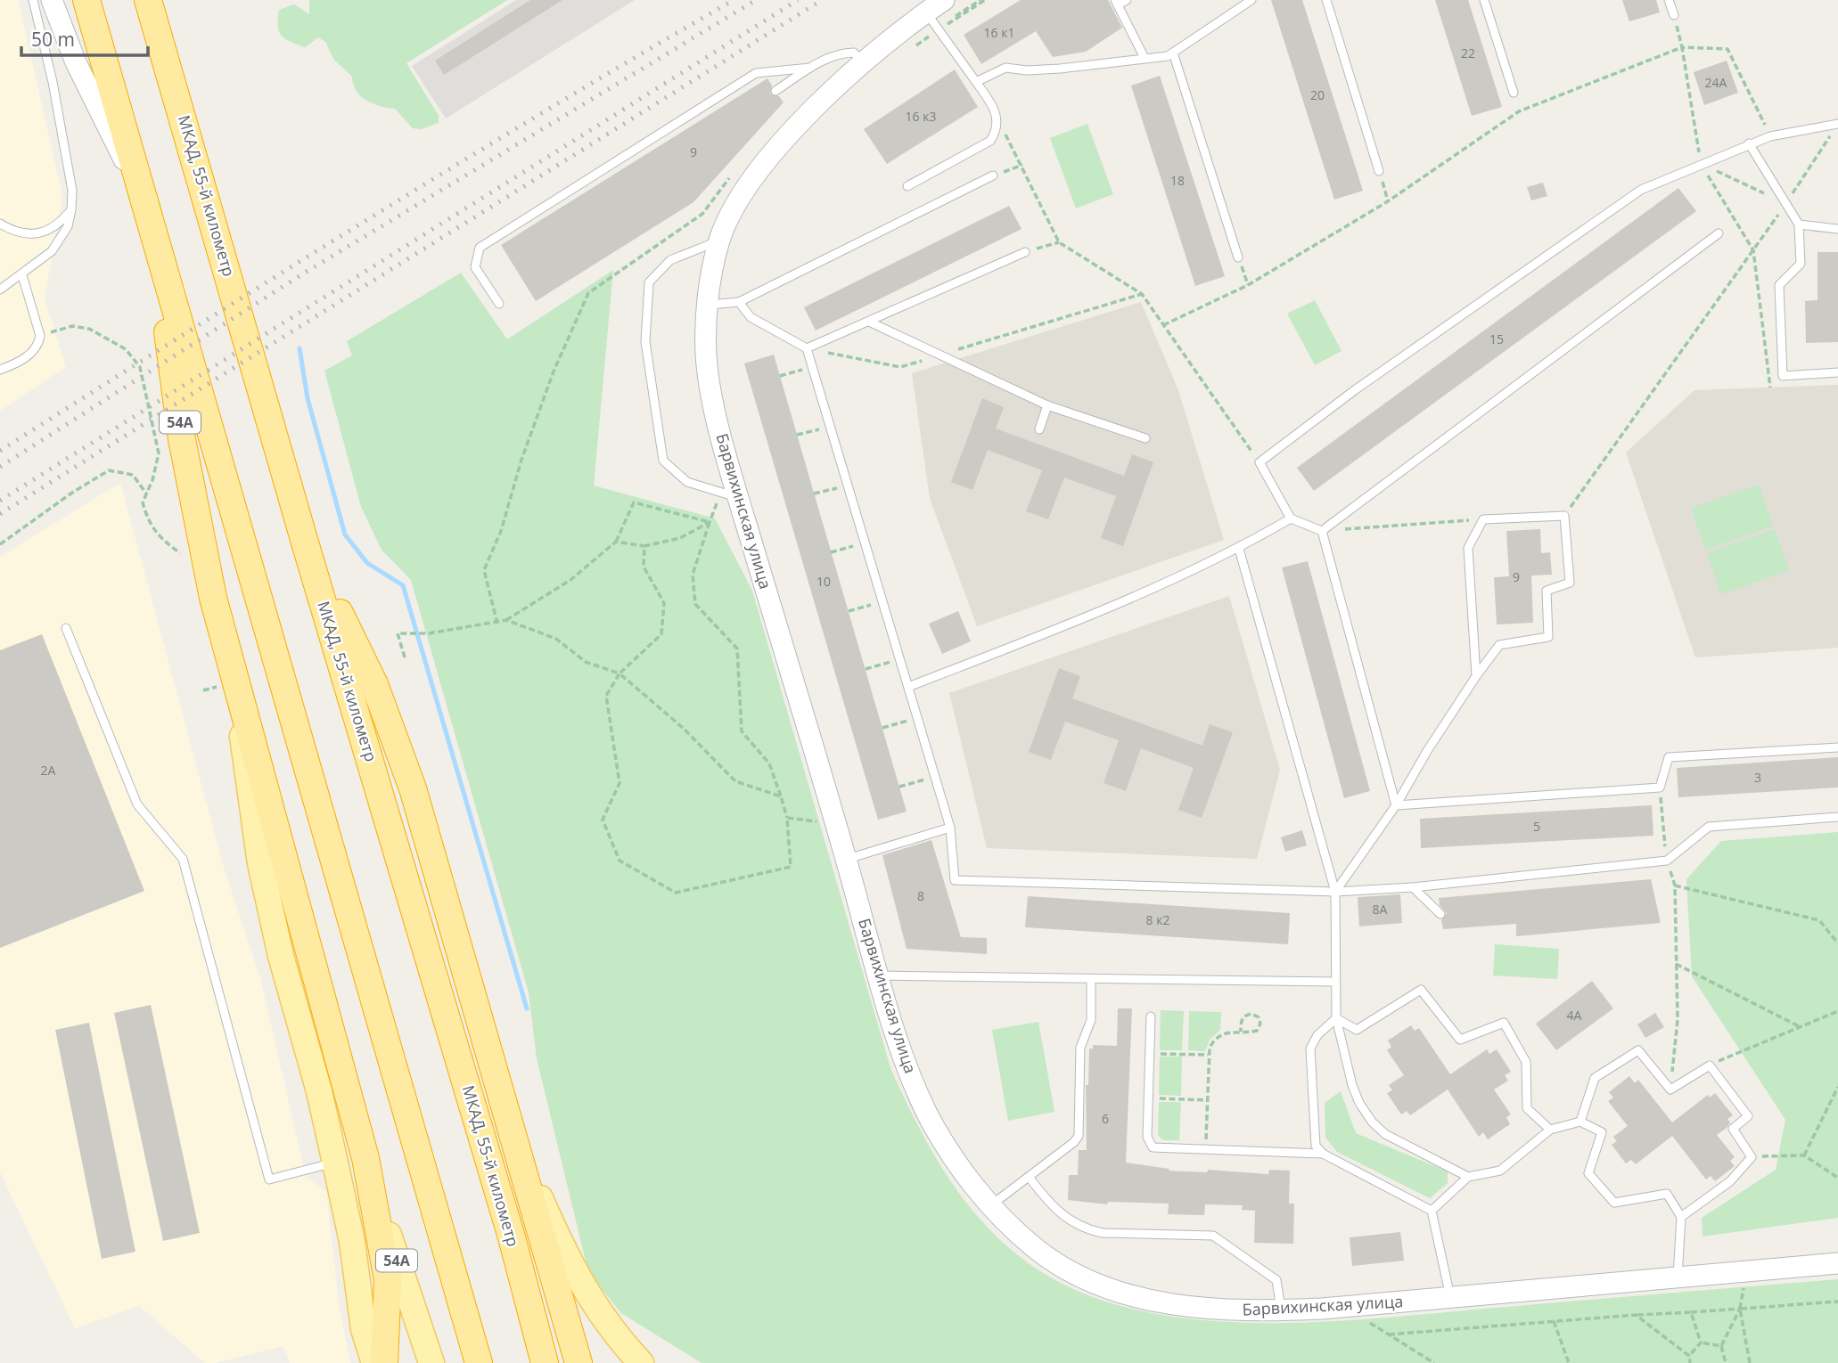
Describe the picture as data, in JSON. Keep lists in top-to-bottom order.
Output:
{
  "streets": {
    "highway": ["МКАД, 55-й километр", "54А"],
    "street": ["Барвихинская улица"]
  },
  "house_numbers": [
    "16 к1",
    "22",
    "24А",
    "20",
    "16 к3",
    "9",
    "18",
    "15",
    "9",
    "10",
    "2А",
    "3",
    "5",
    "8",
    "8А",
    "8 к2",
    "4А",
    "6"
  ],
  "scale_bar": "50 m"
}
